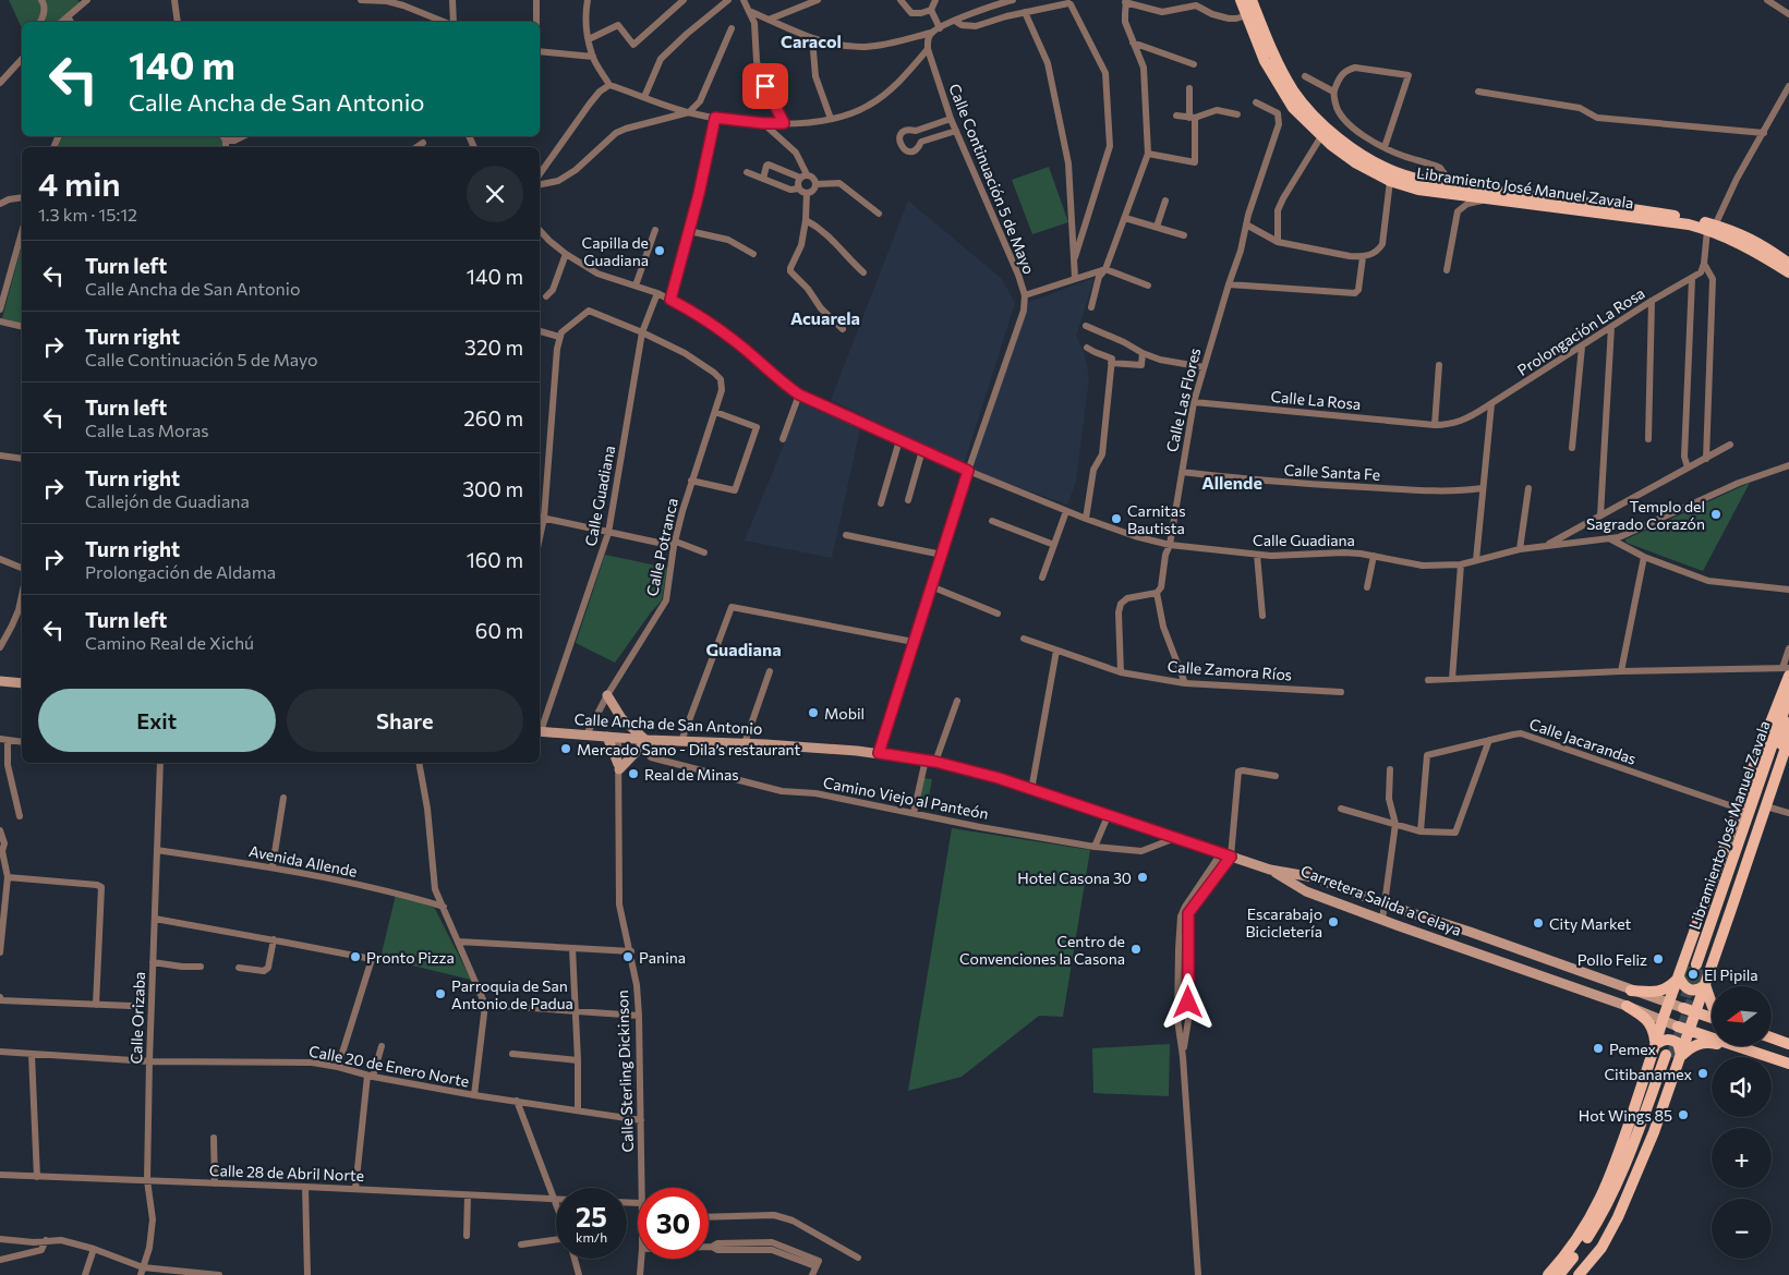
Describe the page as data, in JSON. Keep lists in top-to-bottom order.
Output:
{
  "streets": {
    "main road": ["Libramiento José Manuel Zavala", "Calle Ancha de San Antonio", "Carretera Salida a Celaya"],
    "street": [
      "Calle Continuación 5 de Mayo",
      "Prolongación La Rosa",
      "Calle Las Flores",
      "Calle La Rosa",
      "Calle Santa Fe",
      "Calle Guadiana",
      "Calle Potranca",
      "Calle Zamora Ríos",
      "Calle Jacarandas",
      "Camino Viejo al Panteón",
      "Avenida Allende",
      "Calle Orizaba",
      "Calle 20 de Enero Norte",
      "Calle Sterling Dickinson",
      "Calle 28 de Abril Norte"
    ]
  },
  "crossings": [
    ["Calle Continuación 5 de Mayo", "Calle Guadiana"],
    ["Calle Continuación 5 de Mayo", "Calle Ancha de San Antonio"],
    ["Prolongación La Rosa", "Calle La Rosa"],
    ["Calle Las Flores", "Calle La Rosa"],
    ["Calle Las Flores", "Calle Santa Fe"],
    ["Calle Las Flores", "Calle Guadiana"],
    ["Calle Guadiana", "Calle Potranca"],
    ["Calle Potranca", "Calle Ancha de San Antonio"],
    ["Calle Ancha de San Antonio", "Camino Viejo al Panteón"],
    ["Calle Ancha de San Antonio", "Carretera Salida a Celaya"],
    ["Calle Ancha de San Antonio", "Calle Sterling Dickinson"],
    ["Avenida Allende", "Calle Orizaba"],
    ["Calle Orizaba", "Calle 20 de Enero Norte"],
    ["Calle Orizaba", "Calle 28 de Abril Norte"],
    ["Calle 20 de Enero Norte", "Calle Sterling Dickinson"]
  ],
  "districts": [
    "Caracol",
    "Acuarela",
    "Allende",
    "Guadiana"
  ],
  "places": [
    "Capilla de Guadiana",
    "Templo del Sagrado Corazón",
    "Carnitas Bautista",
    "Mobil",
    "Mercado Sano - Dila’s restaurant",
    "Real de Minas",
    "Hotel Casona 30",
    "Escarabajo Bicicletería",
    "City Market",
    "Centro de Convenciones la Casona",
    "Pronto Pizza",
    "Panina",
    "Pollo Feliz",
    "El Pipila",
    "Parroquia de San Antonio de Padua",
    "Pemex",
    "Citibanamex",
    "Hot Wings 85"
  ],
  "north": "left",
  "page": {
    "turn": ["140 m", "Calle Ancha de San Antonio"],
    "heading": ["4 min", "1.3 km · 15:12"],
    "list": [
      {
        "name": "Turn left",
        "note": "Calle Ancha de San Antonio",
        "value": "140 m"
      },
      {
        "name": "Turn right",
        "note": "Calle Continuación 5 de Mayo",
        "value": "320 m"
      },
      {
        "name": "Turn left",
        "note": "Calle Las Moras",
        "value": "260 m"
      },
      {
        "name": "Turn right",
        "note": "Callejón de Guadiana",
        "value": "300 m"
      },
      {
        "name": "Turn right",
        "note": "Prolongación de Aldama",
        "value": "160 m"
      },
      {
        "name": "Turn left",
        "note": "Camino Real de Xichú",
        "value": "60 m"
      }
    ],
    "buttons": ["Exit", "Share"],
    "map_buttons": ["+", "−"],
    "speed": "25 km/h",
    "limit": "30"
  }
}
